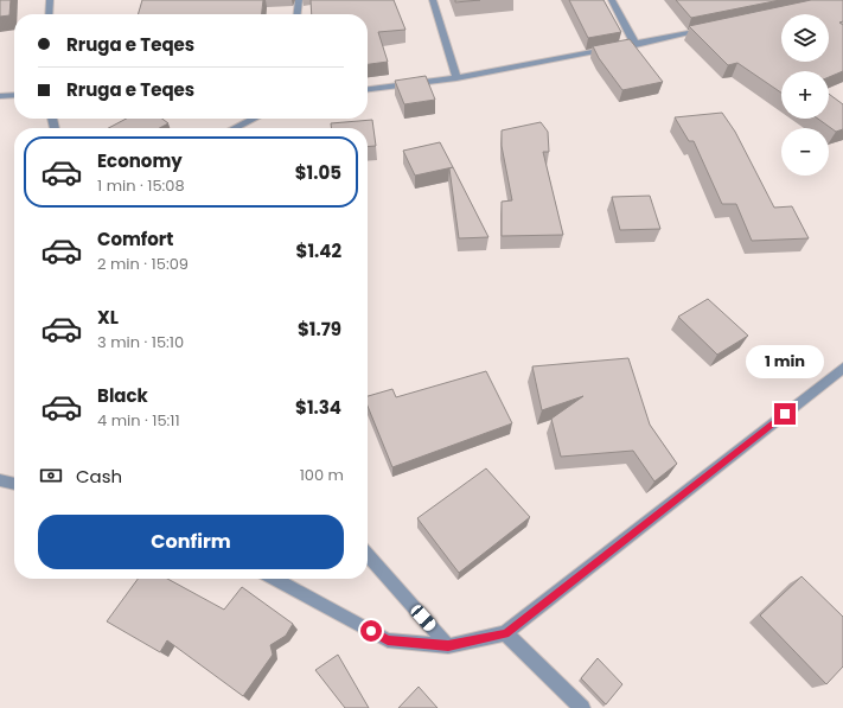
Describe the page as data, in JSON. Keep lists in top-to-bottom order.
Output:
{
  "page": {
    "map_buttons": ["+", "−"],
    "banner": ["Rruga e Teqes", "Rruga e Teqes"],
    "list": [
      {
        "name": "Economy",
        "note": "1 min · 15:08",
        "value": "$1.05"
      },
      {
        "name": "Comfort",
        "note": "2 min · 15:09",
        "value": "$1.42"
      },
      {
        "name": "XL",
        "note": "3 min · 15:10",
        "value": "$1.79"
      },
      {
        "name": "Black",
        "note": "4 min · 15:11",
        "value": "$1.34"
      }
    ],
    "bubble": "1 min",
    "pay": ["Cash", "100 m"],
    "buttons": "Confirm"
  }
}
